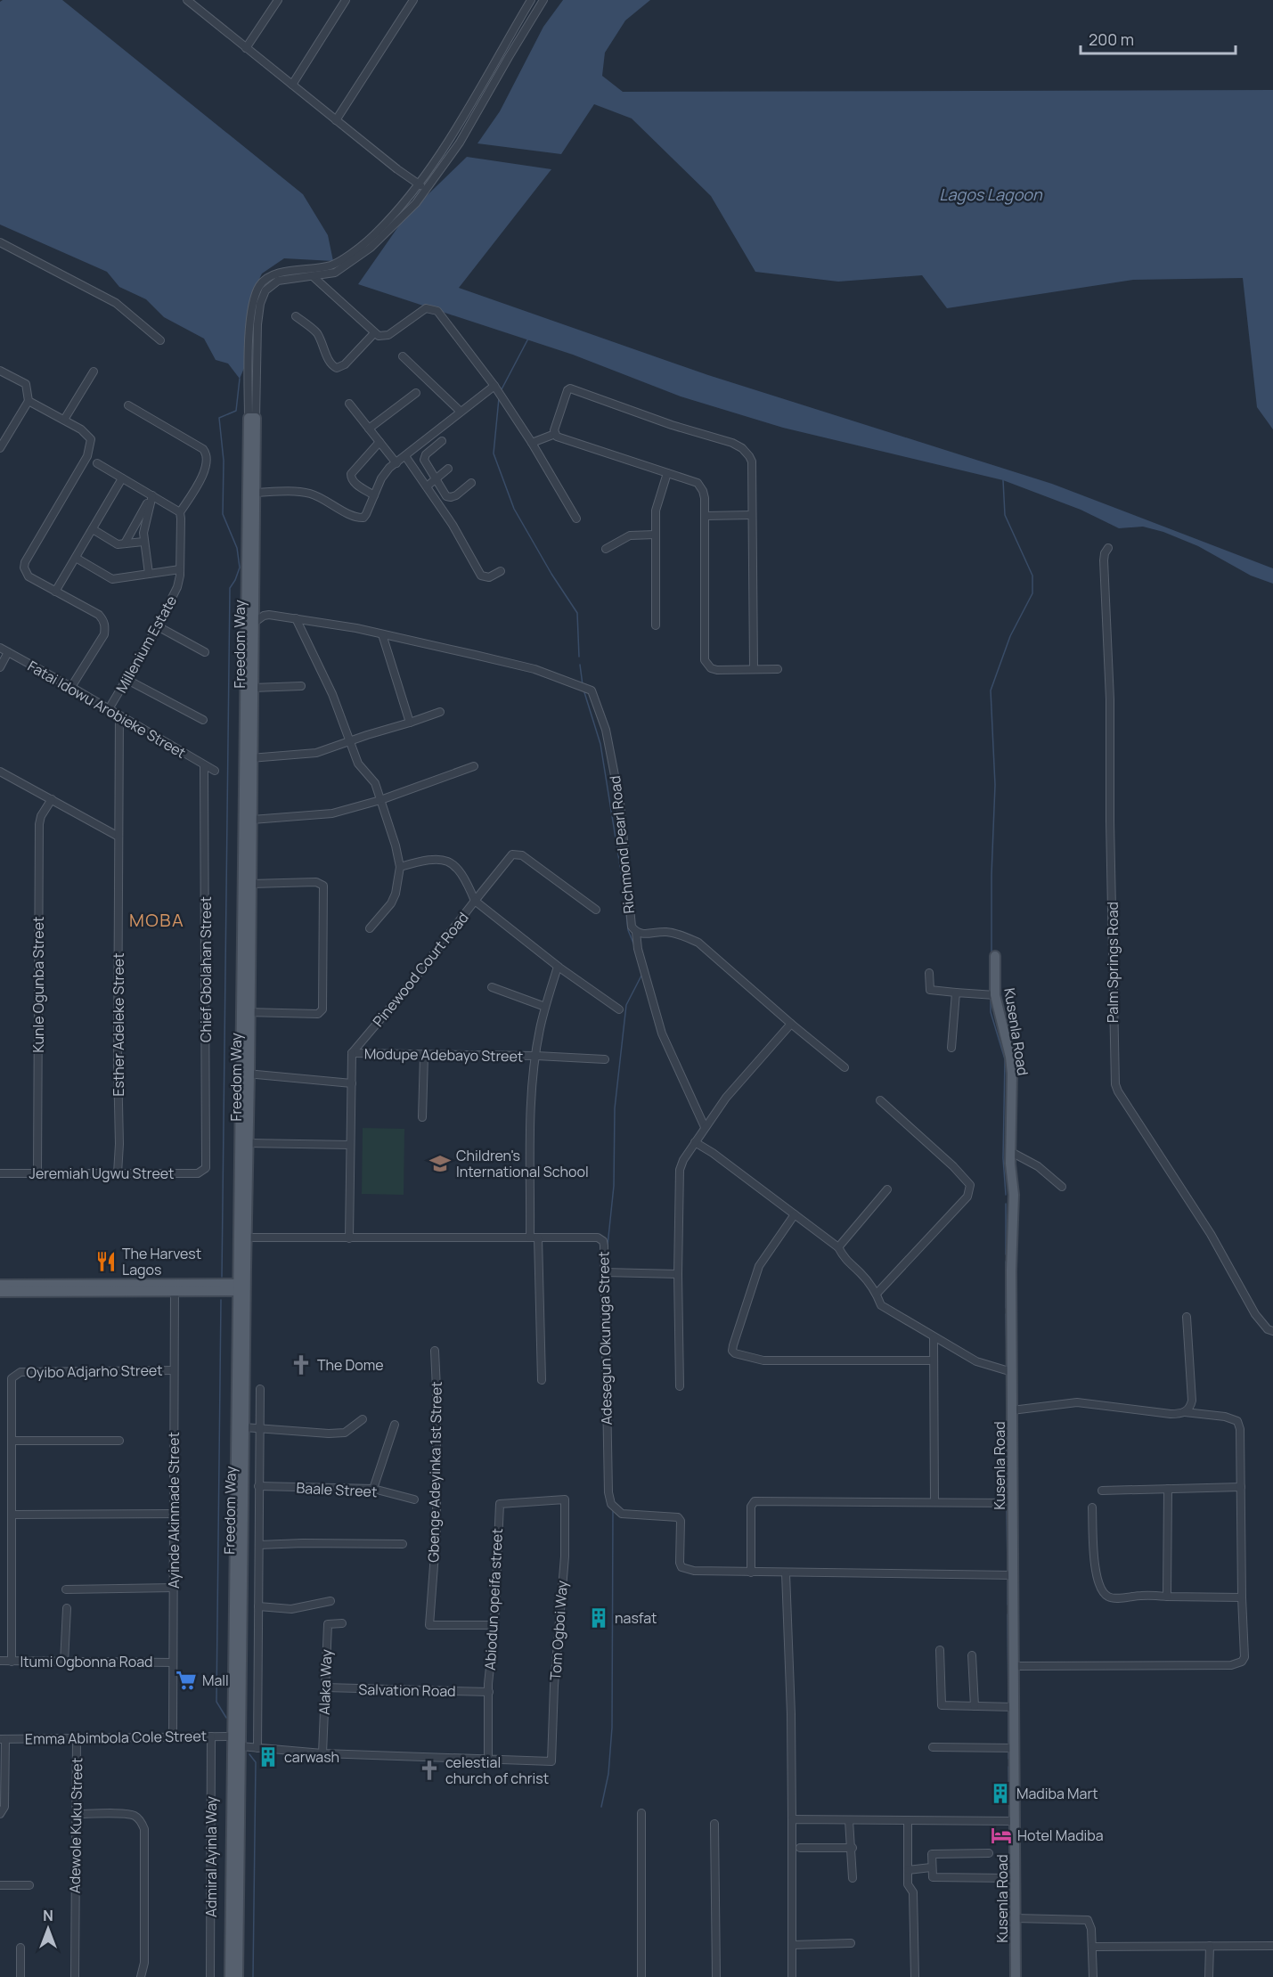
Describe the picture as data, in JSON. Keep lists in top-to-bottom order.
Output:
{
  "streets": {
    "main road": ["Freedom Way", "Kusenla Road"],
    "street": [
      "Millenium Estate",
      "Fatai Idowu Arobieke Street",
      "Richmond Pearl Road",
      "Palm Springs Road",
      "Chief Gbolahan Street",
      "Pinewood Court Road",
      "Kunle Ogunba Street",
      "Esther Adeleke Street",
      "Modupe Adebayo Street",
      "Jeremiah Ugwu Street",
      "Adesegun Okunuga Street",
      "Oyibo Adjarho Street",
      "Gbenge Adeyinka 1st Street",
      "Baale Street",
      "Ayinde Akinmade Street",
      "Abiodun opeifa street",
      "Tom Ogboi Way",
      "Itumi Ogbonna Road",
      "Alaka Way",
      "Salvation Road",
      "Emma Abimbola Cole Street",
      "Adewole Kuku Street",
      "Admiral Ayinla Way"
    ]
  },
  "crossings": [
    ["Millenium Estate", "Fatai Idowu Arobieke Street"],
    ["Freedom Way", "Richmond Pearl Road"],
    ["Freedom Way", "Adesegun Okunuga Street"],
    ["Freedom Way", "Emma Abimbola Cole Street"],
    ["Fatai Idowu Arobieke Street", "Chief Gbolahan Street"],
    ["Fatai Idowu Arobieke Street", "Esther Adeleke Street"],
    ["Chief Gbolahan Street", "Jeremiah Ugwu Street"],
    ["Pinewood Court Road", "Modupe Adebayo Street"],
    ["Kunle Ogunba Street", "Jeremiah Ugwu Street"],
    ["Esther Adeleke Street", "Jeremiah Ugwu Street"],
    ["Oyibo Adjarho Street", "Ayinde Akinmade Street"],
    ["Oyibo Adjarho Street", "Itumi Ogbonna Road"],
    ["Gbenge Adeyinka 1st Street", "Abiodun opeifa street"],
    ["Ayinde Akinmade Street", "Itumi Ogbonna Road"],
    ["Ayinde Akinmade Street", "Emma Abimbola Cole Street"],
    ["Abiodun opeifa street", "Tom Ogboi Way"],
    ["Abiodun opeifa street", "Salvation Road"],
    ["Abiodun opeifa street", "Emma Abimbola Cole Street"],
    ["Tom Ogboi Way", "Emma Abimbola Cole Street"],
    ["Alaka Way", "Salvation Road"],
    ["Alaka Way", "Emma Abimbola Cole Street"],
    ["Emma Abimbola Cole Street", "Adewole Kuku Street"],
    ["Emma Abimbola Cole Street", "Admiral Ayinla Way"]
  ],
  "districts": ["MOBA"],
  "water": ["Lagos Lagoon"],
  "places": {
    "school or university": ["Children's International School"],
    "restaurant": ["The Harvest Lagos"],
    "church": ["The Dome", "celestial church of christ"],
    "building": ["nasfat", "carwash", "Madiba Mart"],
    "supermarket": ["Mall"],
    "hotel": ["Hotel Madiba"]
  },
  "scale_bar": "200 m",
  "north": "top"
}
